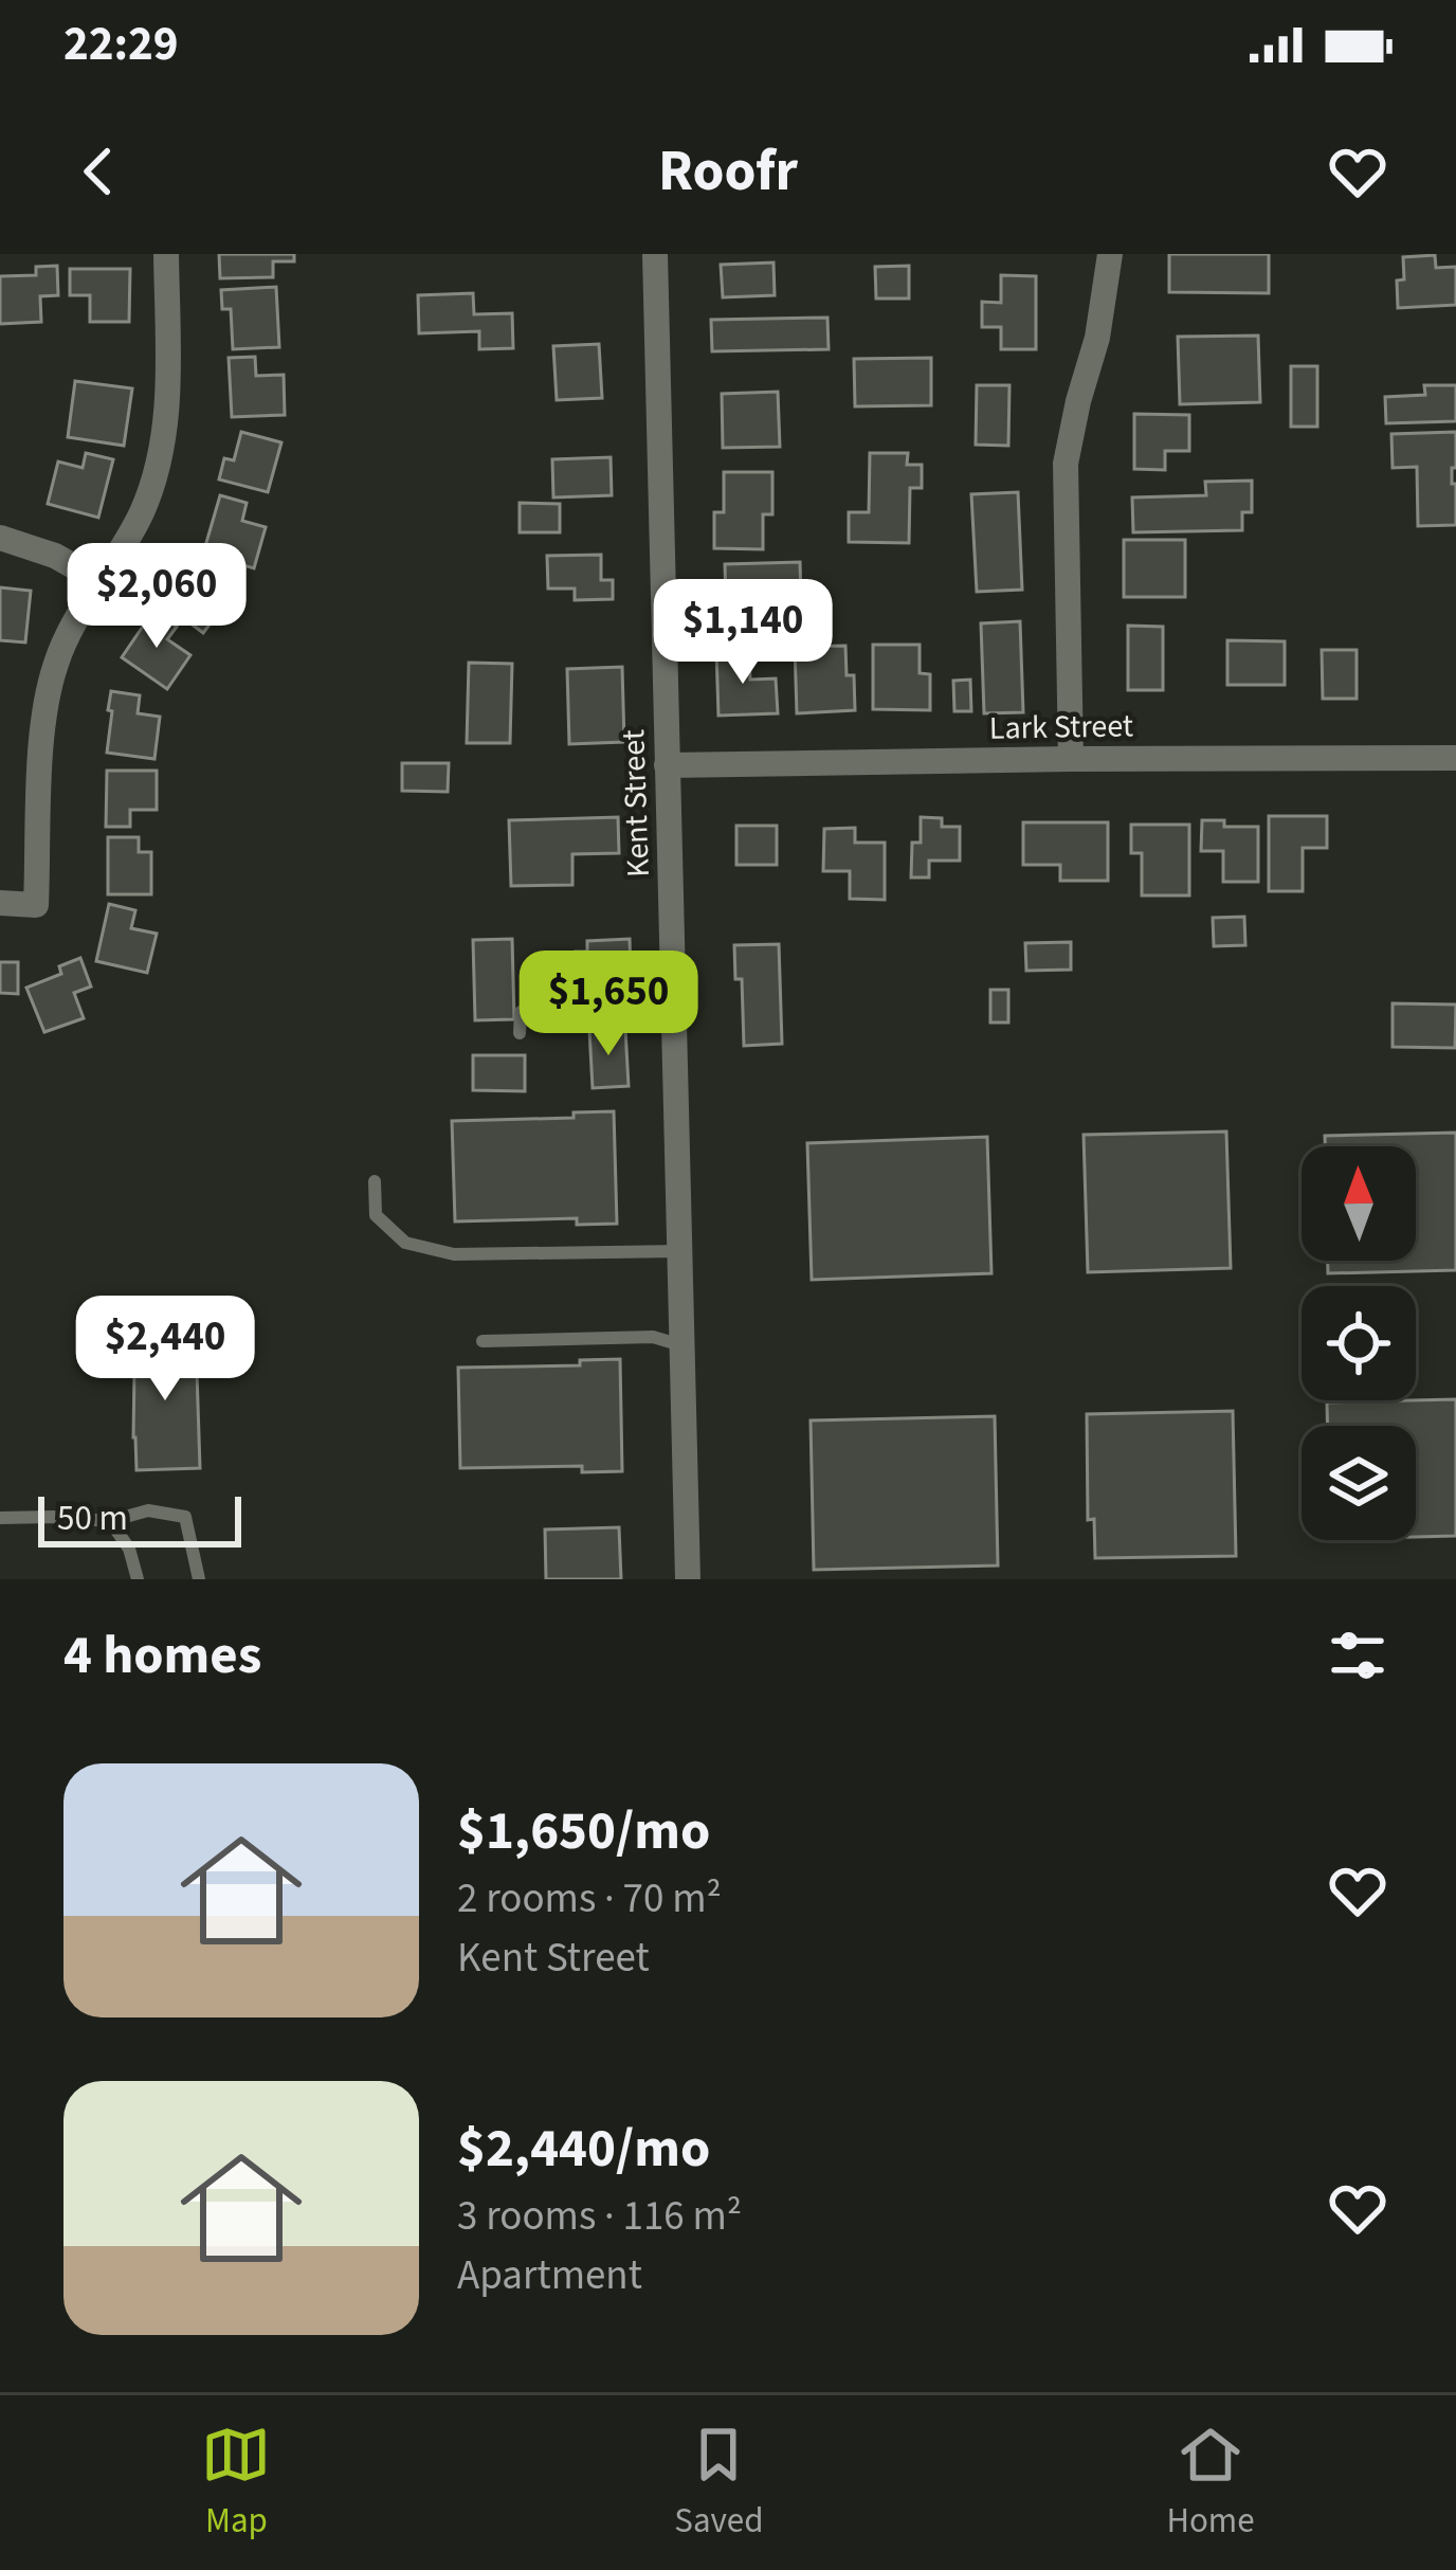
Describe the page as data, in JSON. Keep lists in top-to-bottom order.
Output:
{
  "streets": {
    "street": ["Lark Street", "Kent Street"]
  },
  "crossings": [
    ["Lark Street", "Kent Street"]
  ],
  "scale_bar": "50 m",
  "north": "top",
  "page": {
    "status": "22:29",
    "header": "Roofr",
    "price": [
      "$2,060",
      "$1,140",
      "$1,650",
      "$2,440"
    ],
    "scale": "50 m",
    "heading": "4 homes",
    "list": [
      {
        "name": "$1,650/mo",
        "note": "2 rooms · 70 m² · Kent Street"
      },
      {
        "name": "$2,440/mo",
        "note": "3 rooms · 116 m² · Apartment"
      }
    ],
    "tabs": ["Map", "Saved", "Home"]
  }
}
